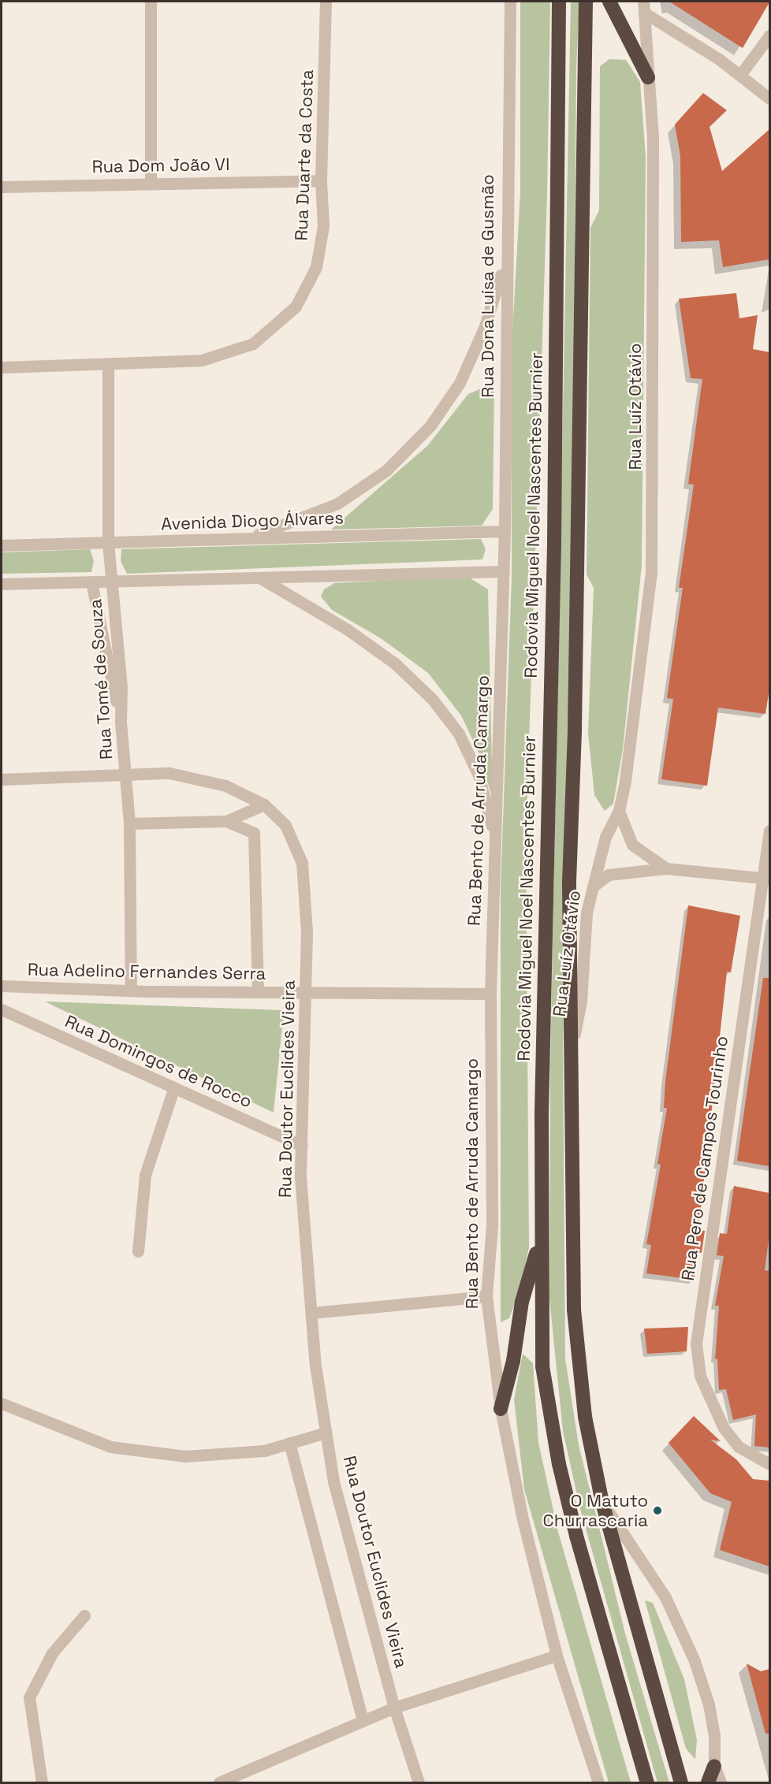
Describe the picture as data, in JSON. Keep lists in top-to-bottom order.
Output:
{
  "streets": {
    "highway": ["Rodovia Miguel Noel Nascentes Burnier"],
    "street": [
      "Rua Duarte da Costa",
      "Rua Dom João VI",
      "Rua Dona Luísa de Gusmão",
      "Rua Luíz Otávio",
      "Avenida Diogo Álvares",
      "Rua Tomé de Souza",
      "Rua Bento de Arruda Camargo",
      "Rua Adelino Fernandes Serra",
      "Rua Domingos de Rocco",
      "Rua Doutor Euclides Vieira",
      "Rua Pero de Campos Tourinho"
    ]
  },
  "crossings": [
    ["Rua Duarte da Costa", "Rua Dom João VI"],
    ["Rua Duarte da Costa", "Rua Tomé de Souza"],
    ["Rua Dona Luísa de Gusmão", "Avenida Diogo Álvares"],
    ["Rua Dona Luísa de Gusmão", "Rua Bento de Arruda Camargo"],
    ["Avenida Diogo Álvares", "Rua Tomé de Souza"],
    ["Rua Tomé de Souza", "Rua Adelino Fernandes Serra"],
    ["Rua Tomé de Souza", "Rua Doutor Euclides Vieira"],
    ["Rua Bento de Arruda Camargo", "Rua Adelino Fernandes Serra"],
    ["Rua Adelino Fernandes Serra", "Rua Doutor Euclides Vieira"],
    ["Rua Domingos de Rocco", "Rua Doutor Euclides Vieira"]
  ],
  "places": ["O Matuto Churrascaria"]
}
